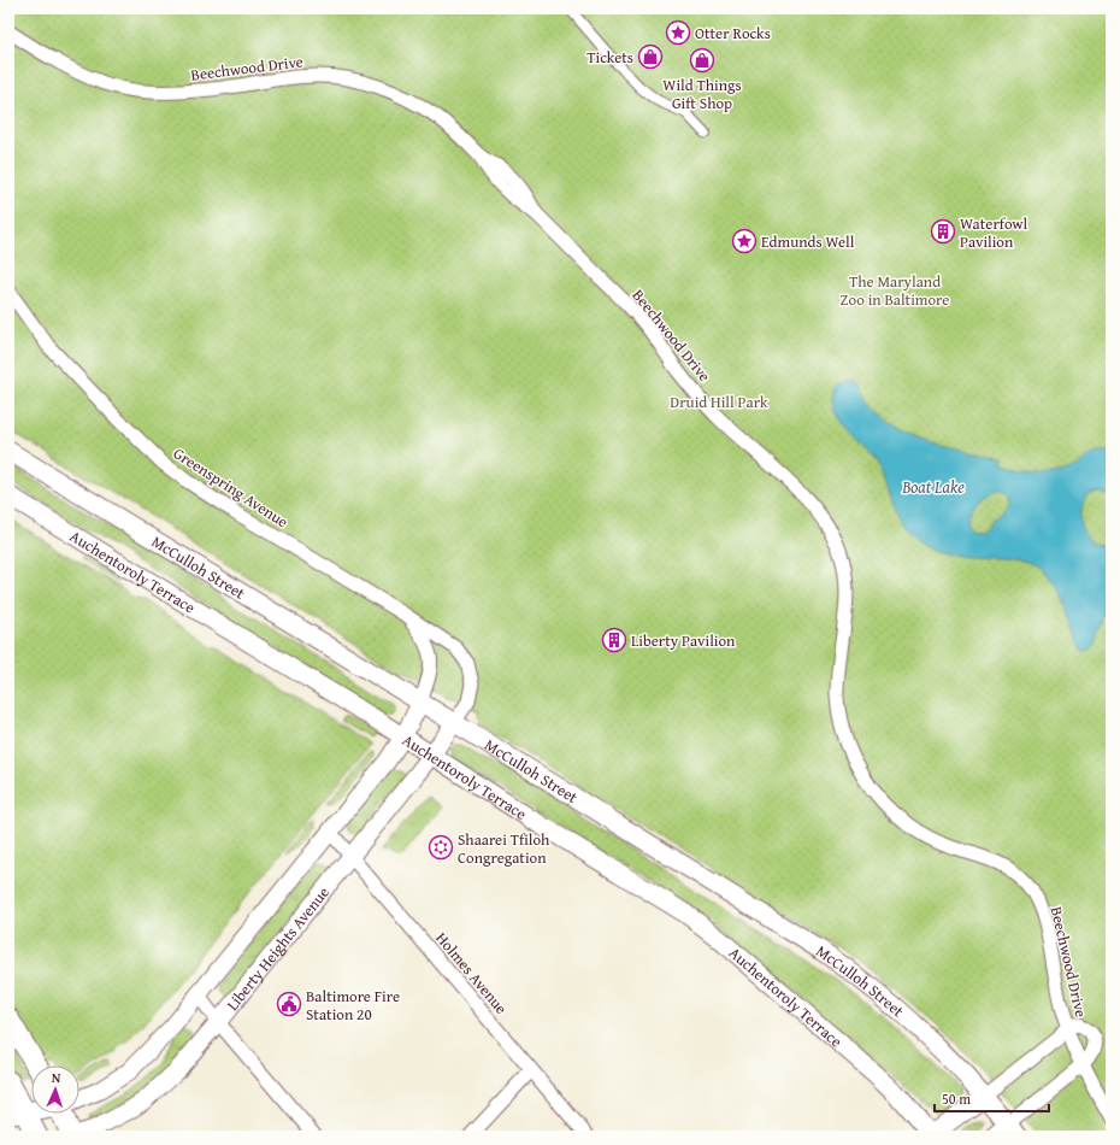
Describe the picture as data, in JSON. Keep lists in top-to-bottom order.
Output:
{
  "streets": {
    "main road": ["McCulloh Street", "Auchentoroly Terrace", "Liberty Heights Avenue"],
    "street": ["Beechwood Drive", "Greenspring Avenue", "Holmes Avenue"]
  },
  "crossings": [
    ["Greenspring Avenue", "McCulloh Street"],
    ["Greenspring Avenue", "Liberty Heights Avenue"],
    ["McCulloh Street", "Liberty Heights Avenue"],
    ["Auchentoroly Terrace", "Liberty Heights Avenue"],
    ["Liberty Heights Avenue", "Holmes Avenue"]
  ],
  "water": ["Boat Lake"],
  "parks": ["The Maryland Zoo in Baltimore", "Druid Hill Park"],
  "places": {
    "place": ["Otter Rocks", "Edmunds Well"],
    "shop": ["Tickets", "Wild Things Gift Shop"],
    "building": ["Waterfowl Pavilion", "Liberty Pavilion"],
    "synagogue": ["Shaarei Tfiloh Congregation"],
    "public building": ["Baltimore Fire Station 20"]
  },
  "scale_bar": "50 m",
  "north": "top"
}
